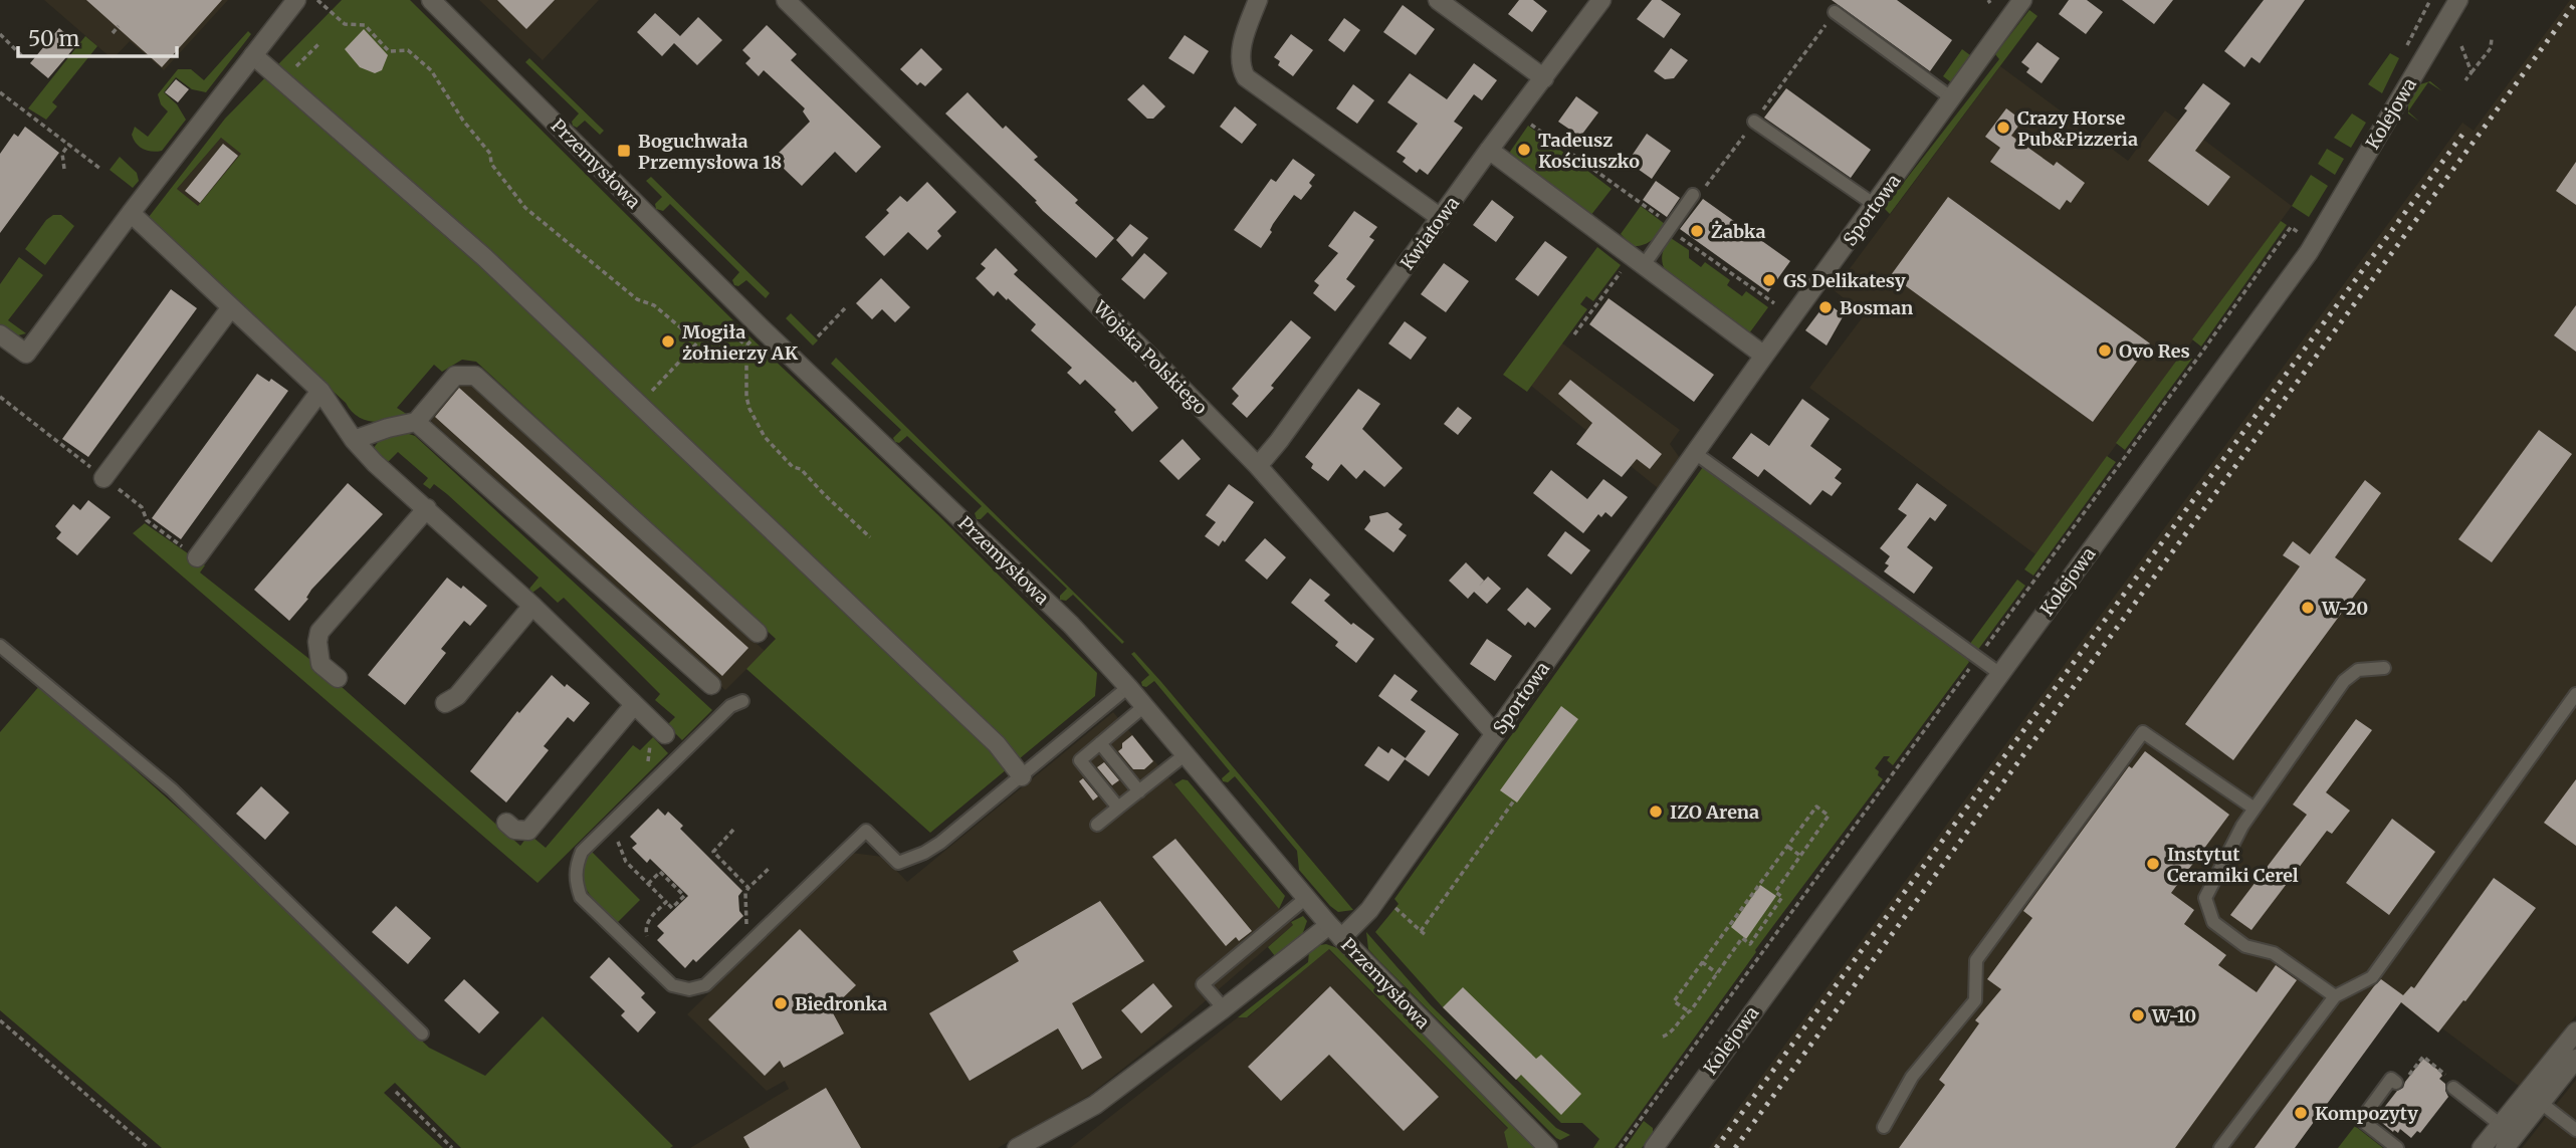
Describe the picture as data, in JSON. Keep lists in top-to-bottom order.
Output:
{
  "streets": {
    "street": [
      "Kolejowa",
      "Przemysłowa",
      "Sportowa",
      "Kwiatowa",
      "Wojska Polskiego"
    ]
  },
  "crossings": [
    ["Przemysłowa", "Sportowa"],
    ["Sportowa", "Wojska Polskiego"],
    ["Kwiatowa", "Wojska Polskiego"]
  ],
  "places": {
    "other": [
      "Crazy Horse Pub&Pizzeria",
      "Tadeusz Kościuszko",
      "Żabka",
      "GS Delikatesy",
      "Bosman",
      "Mogiła żołnierzy AK",
      "Ovo Res",
      "W-20",
      "IZO Arena",
      "Instytut Ceramiki Cerel",
      "Biedronka",
      "W-10",
      "Kompozyty"
    ],
    "transit": ["Boguchwała Przemysłowa 18"]
  },
  "scale_bar": "50 m"
}
